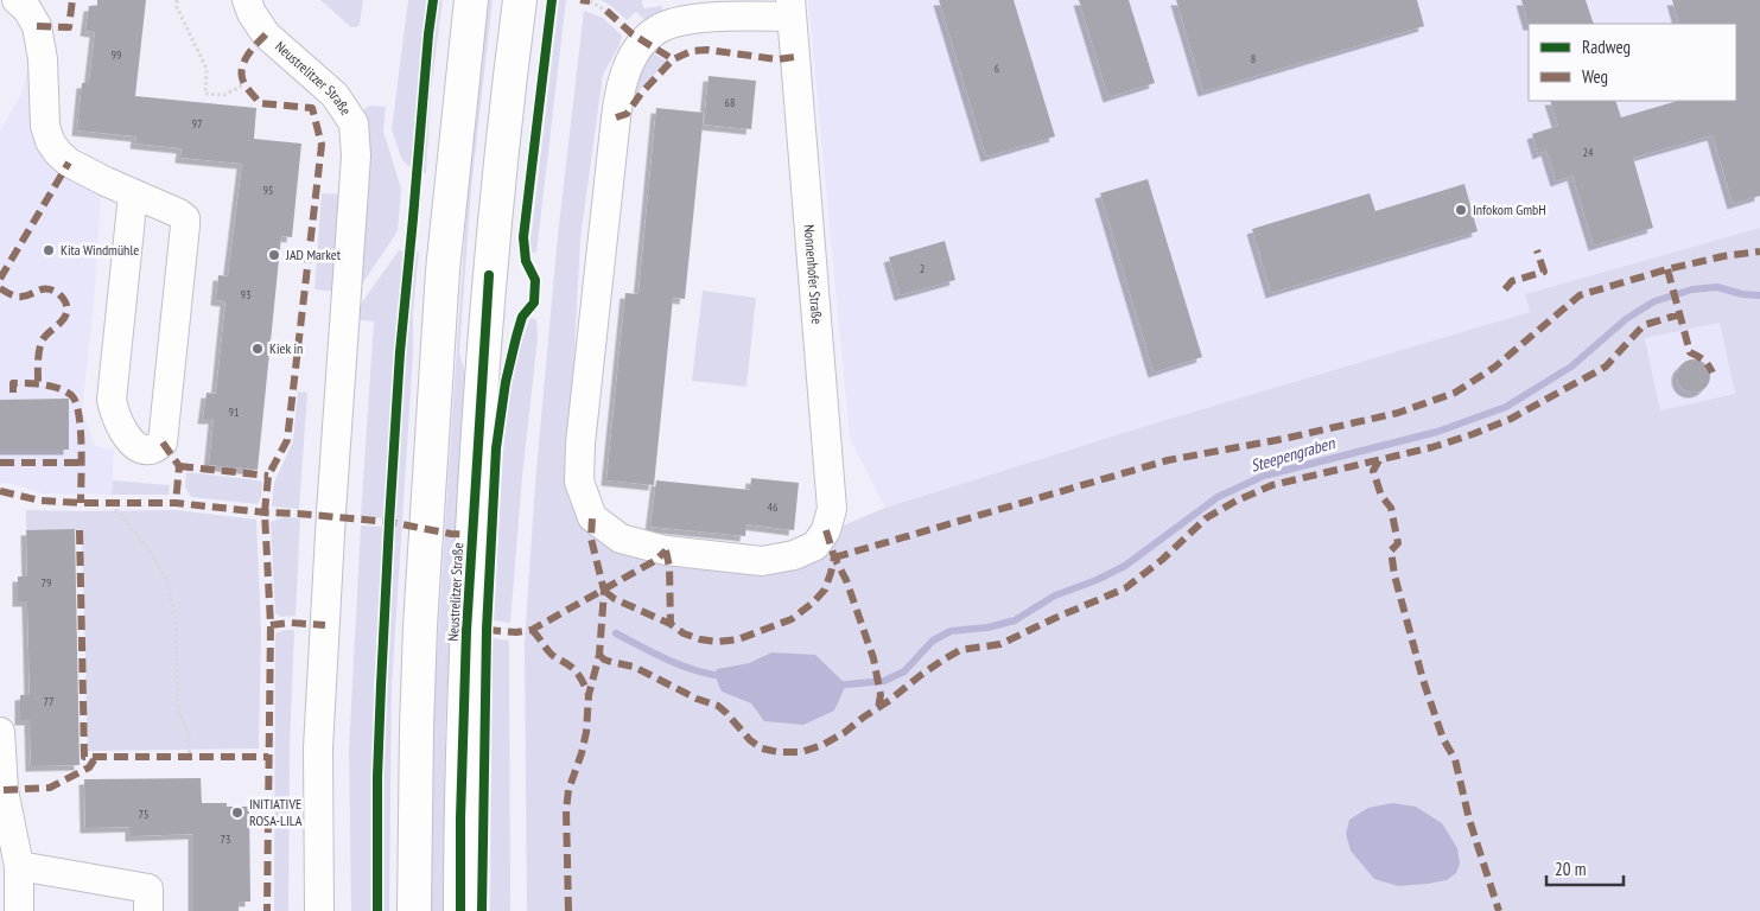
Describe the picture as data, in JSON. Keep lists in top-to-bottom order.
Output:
{
  "streets": {
    "main road": ["Neustrelitzer Straße"],
    "street": ["Nonnenhofer Straße"]
  },
  "water": ["Steepengraben"],
  "places": [
    "Infokom GmbH",
    "Kita Windmühle",
    "JAD Market",
    "Kiek in",
    "INITIATIVE ROSA-LILA"
  ],
  "house_numbers": [
    "99",
    "8",
    "6",
    "68",
    "97",
    "24",
    "95",
    "2",
    "93",
    "91",
    "46",
    "79",
    "77",
    "75",
    "73"
  ],
  "legend": ["Radweg", "Weg"],
  "scale_bar": "20 m"
}
